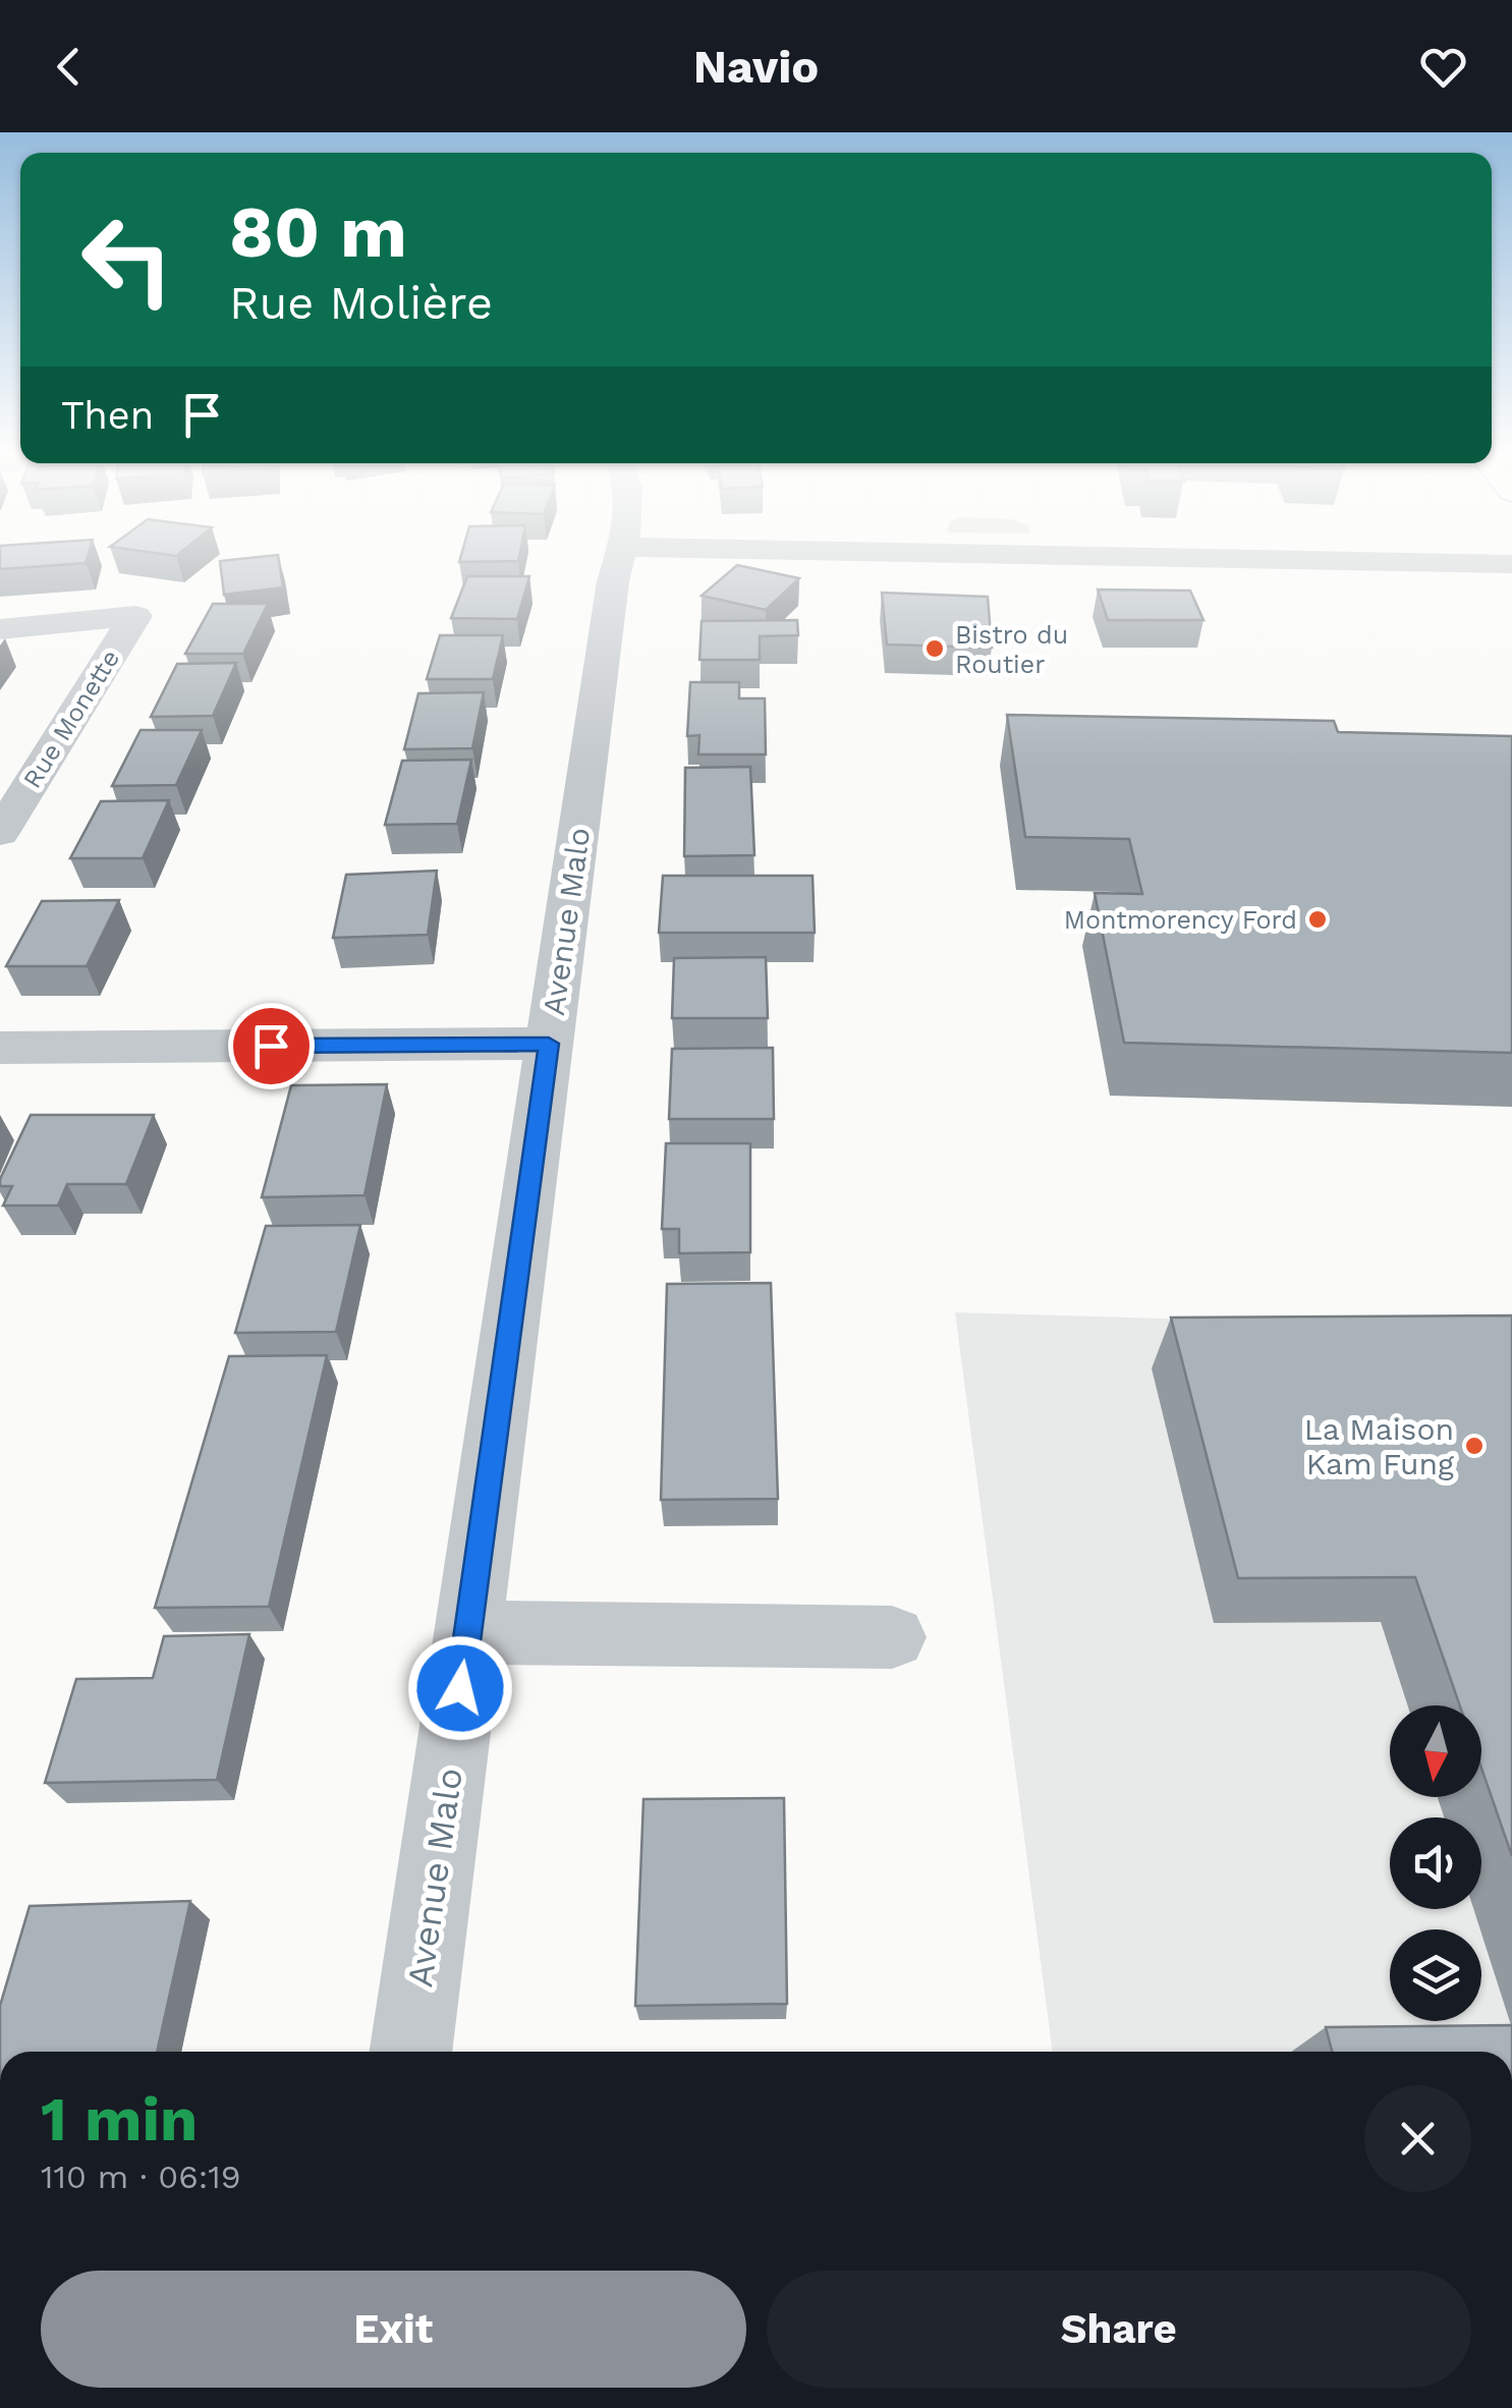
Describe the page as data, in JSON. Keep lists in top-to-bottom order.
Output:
{
  "streets": {
    "street": ["Rue Monette", "Avenue Malo"]
  },
  "places": ["Bistro du Routier", "Montmorency Ford", "La Maison Kam Fung"],
  "north": "bottom",
  "page": {
    "header": "Navio",
    "turn": ["80 m", "Rue Molière"],
    "then": "Then",
    "heading": ["1 min", "110 m · 06:19"],
    "buttons": ["Exit", "Share"]
  }
}
